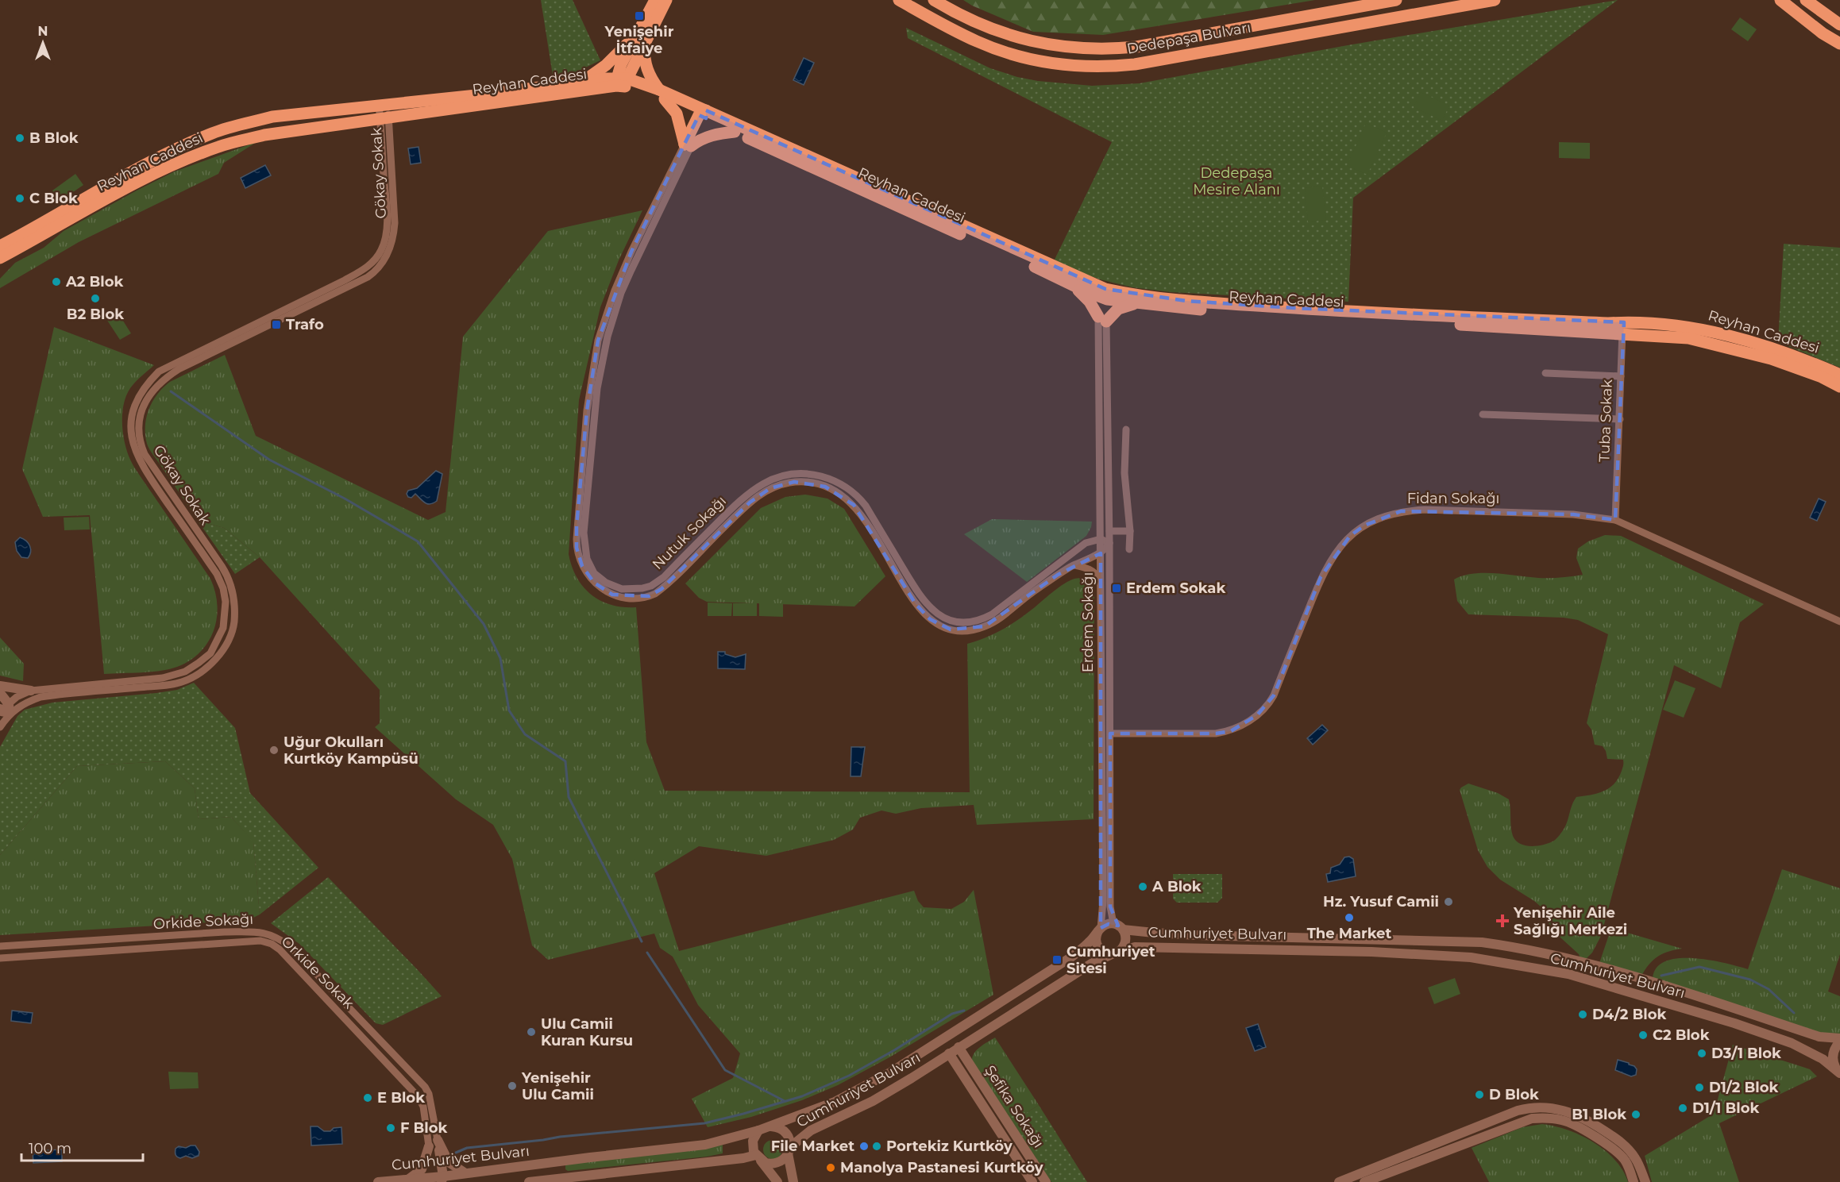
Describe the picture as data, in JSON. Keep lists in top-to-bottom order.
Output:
{
  "streets": {
    "main road": ["Dedepaşa Bulvarı", "Reyhan Caddesi"],
    "street": [
      "Gökay Sokak",
      "Tuba Sokak",
      "Fidan Sokağı",
      "Nutuk Sokağı",
      "Erdem Sokağı",
      "Orkide Sokağı",
      "Cumhuriyet Bulvarı",
      "Orkide Sokak",
      "Şefika Sokağı"
    ]
  },
  "crossings": [
    ["Reyhan Caddesi", "Gökay Sokak"],
    ["Reyhan Caddesi", "Tuba Sokak"],
    ["Tuba Sokak", "Fidan Sokağı"],
    ["Fidan Sokağı", "Erdem Sokağı"],
    ["Nutuk Sokağı", "Erdem Sokağı"],
    ["Erdem Sokağı", "Cumhuriyet Bulvarı"],
    ["Cumhuriyet Bulvarı", "Şefika Sokağı"]
  ],
  "parks": ["Dedepaşa Mesire Alanı"],
  "places": {
    "transit": [
      "Yenişehir İtfaiye",
      "Trafo",
      "Erdem Sokak",
      "Cumhuriyet Sitesi"
    ],
    "other": [
      "B Blok",
      "C Blok",
      "A2 Blok",
      "B2 Blok",
      "Uğur Okulları Kurtköy Kampüsü",
      "A Blok",
      "Hz. Yusuf Camii",
      "The Market",
      "D4/2 Blok",
      "Ulu Camii Kuran Kursu",
      "C2 Blok",
      "D3/1 Blok",
      "Yenişehir Ulu Camii",
      "D1/2 Blok",
      "D Blok",
      "E Blok",
      "D1/1 Blok",
      "B1 Blok",
      "F Blok",
      "File Market",
      "Portekiz Kurtköy",
      "Manolya Pastanesi Kurtköy"
    ],
    "health": ["Yenişehir Aile Sağlığı Merkezi"]
  },
  "scale_bar": "100 m",
  "north": "top"
}
